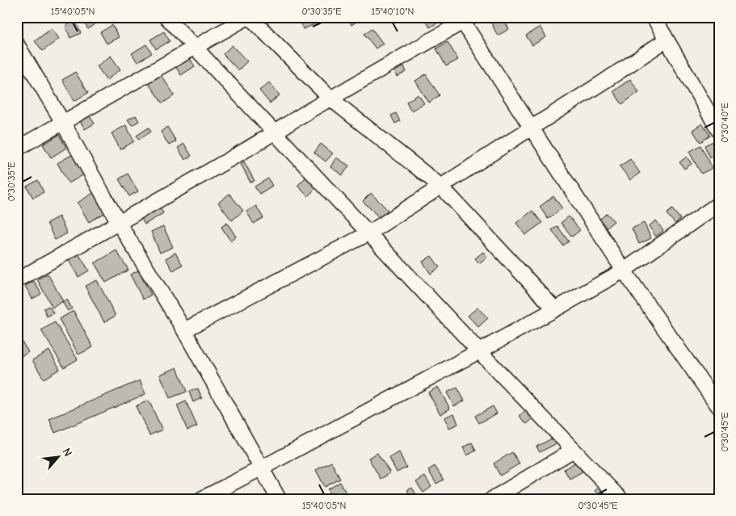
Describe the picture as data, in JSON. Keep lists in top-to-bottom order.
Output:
{
  "north": "top right",
  "coordinates": [
    "15°40'05\"N",
    "0°30'35\"E",
    "15°40'10\"N",
    "0°30'40\"E",
    "0°30'45\"E"
  ]
}
